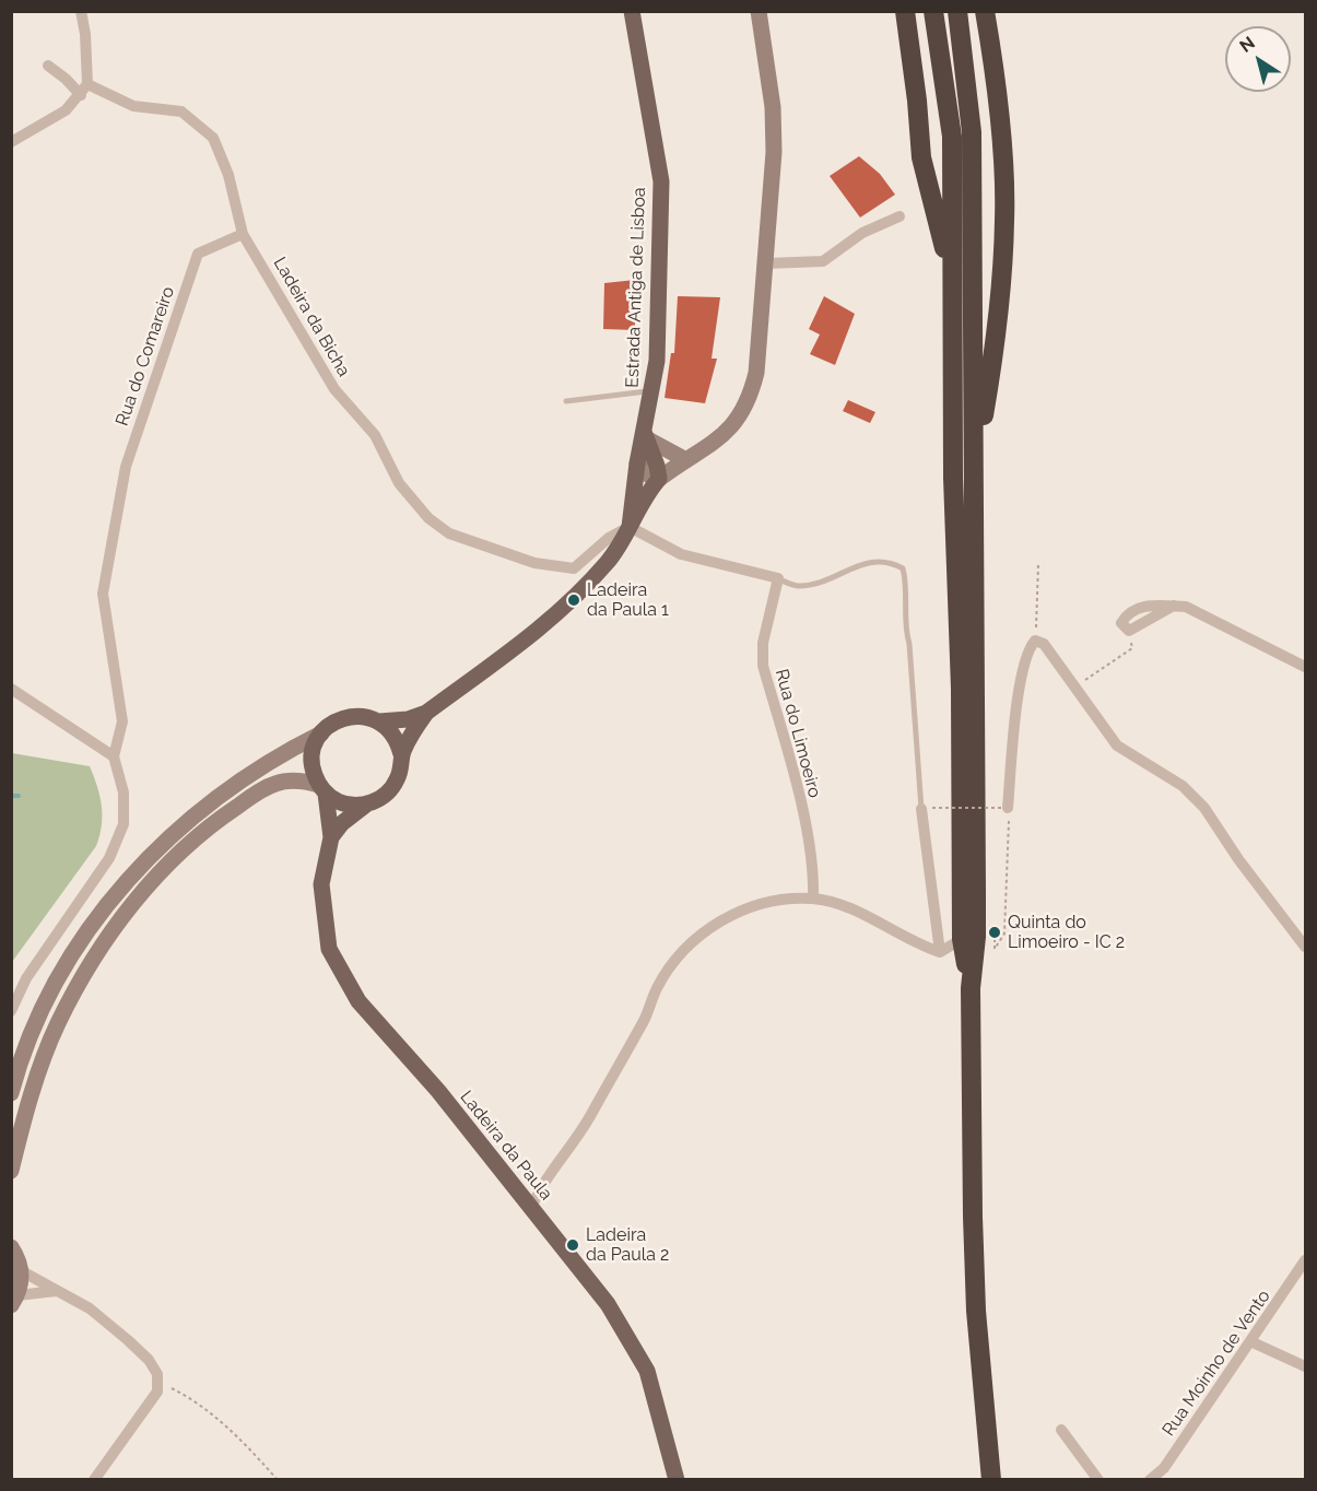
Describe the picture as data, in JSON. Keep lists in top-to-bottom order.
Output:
{
  "streets": {
    "main road": ["Estrada Antiga de Lisboa", "Ladeira da Paula"],
    "street": [
      "Ladeira da Bicha",
      "Rua do Comareiro",
      "Rua do Limoeiro",
      "Rua Moinho de Vento"
    ]
  },
  "crossings": [
    ["Estrada Antiga de Lisboa", "Ladeira da Bicha"],
    ["Ladeira da Bicha", "Rua do Comareiro"]
  ],
  "places": ["Ladeira da Paula 1", "Quinta do Limoeiro - IC 2", "Ladeira da Paula 2"],
  "north": "top left"
}
